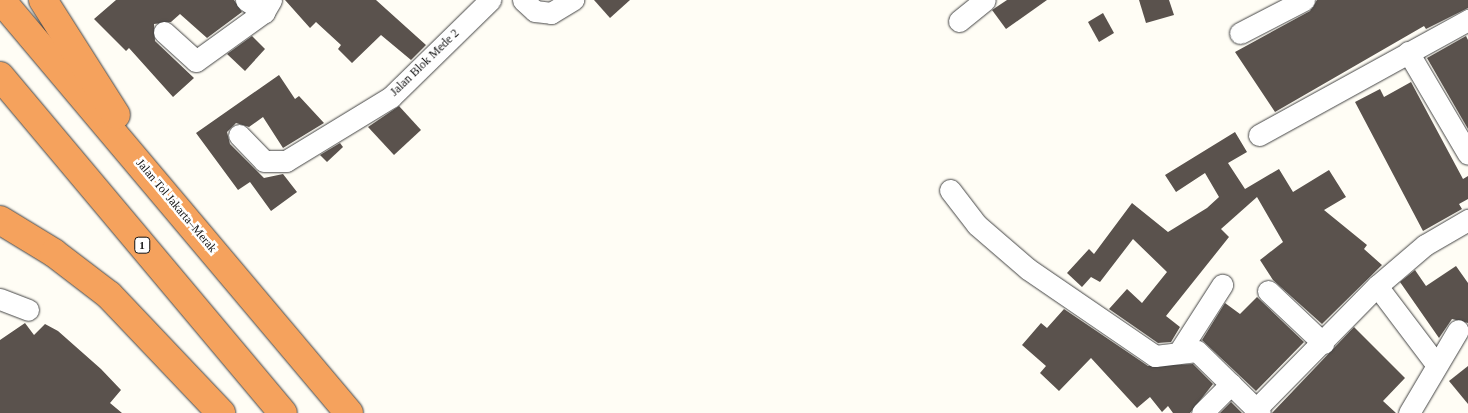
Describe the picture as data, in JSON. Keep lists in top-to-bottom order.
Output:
{
  "streets": {
    "highway": ["Jalan Tol Jakarta–Merak", "1"],
    "street": ["Jalan Blok Mede 2"]
  }
}
